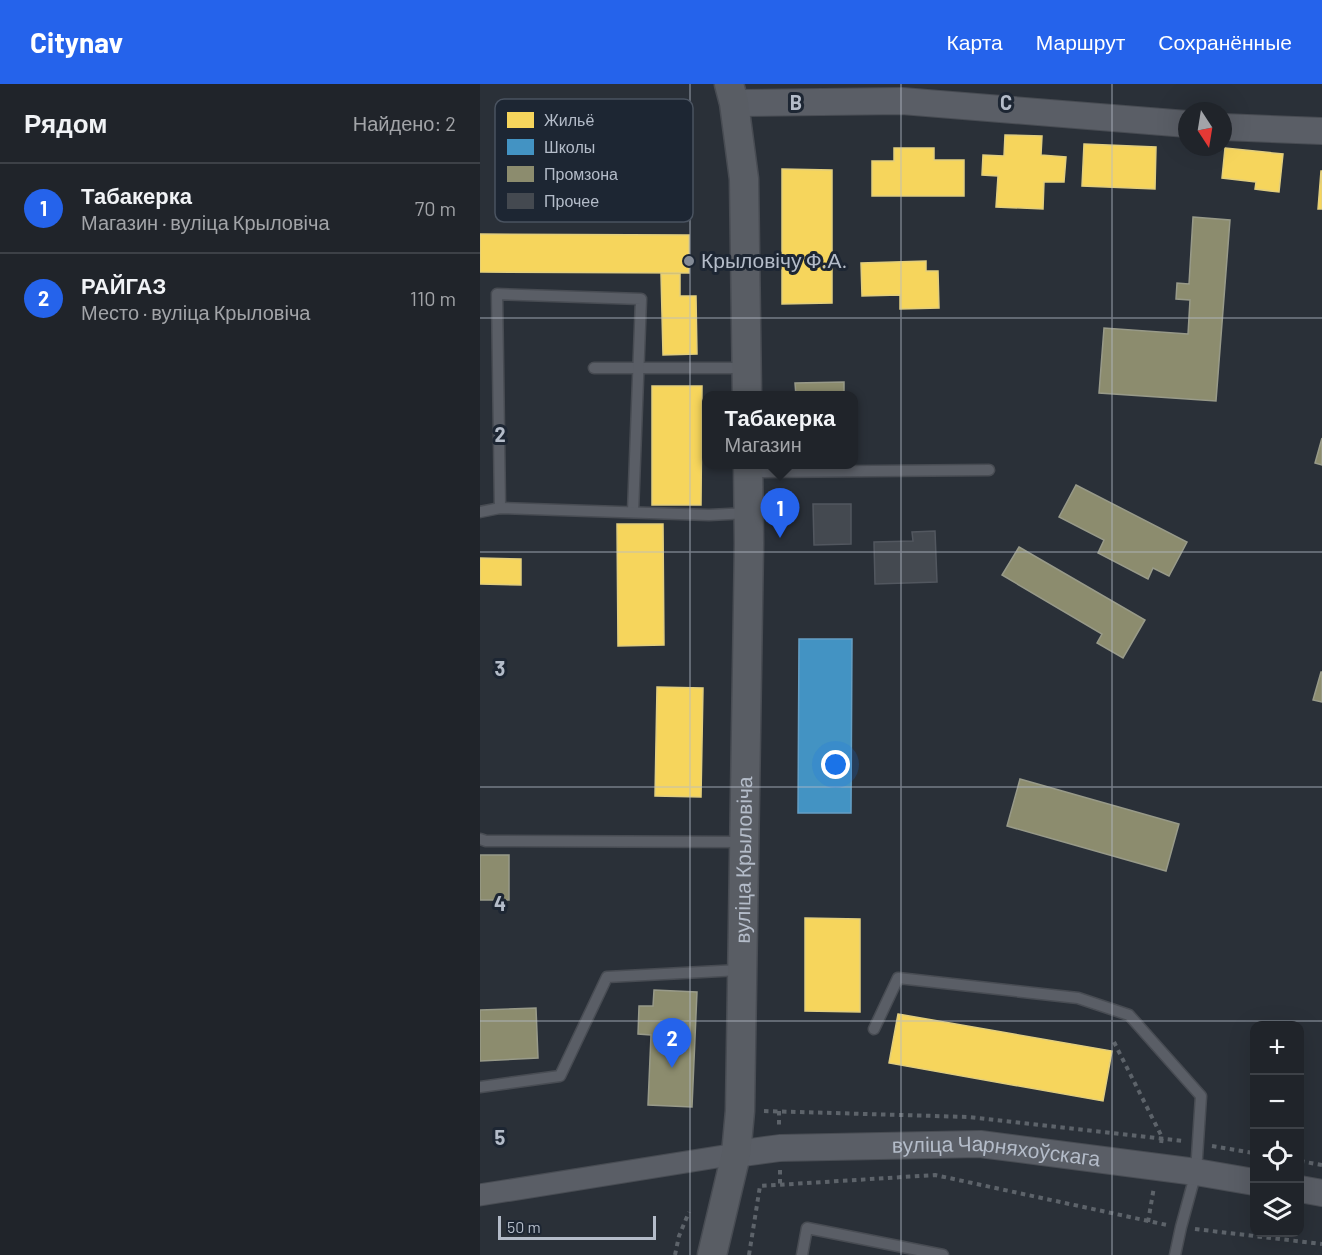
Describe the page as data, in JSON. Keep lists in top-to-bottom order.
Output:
{
  "streets": {
    "main road": ["вуліца Крыловіча"],
    "street": ["вуліца Чарняхоўскага"]
  },
  "crossings": [
    ["вуліца Крыловіча", "вуліца Чарняхоўскага"]
  ],
  "places": ["Крыловічу Ф.А."],
  "legend": [
    "Жильё",
    "Школы",
    "Промзона",
    "Прочее"
  ],
  "scale_bar": "50 m",
  "north": "bottom",
  "page": {
    "header": "Citynav",
    "nav": ["Карта", "Маршрут", "Сохранённые"],
    "heading": ["Рядом", "Найдено: 2"],
    "list": [
      {
        "mark": "1",
        "name": "Табакерка",
        "note": "Магазин · вуліца Крыловіча",
        "value": "70 m"
      },
      {
        "mark": "2",
        "name": "РАЙГАЗ",
        "note": "Место · вуліца Крыловіча",
        "value": "110 m"
      }
    ],
    "popup": ["Табакерка", "Магазин"],
    "pins": ["1", "2"],
    "map_buttons": ["+", "−"],
    "scale": "50 m"
  },
  "grid": {
    "columns": ["B", "C"],
    "rows": [
      "2",
      "3",
      "4",
      "5"
    ]
  }
}
